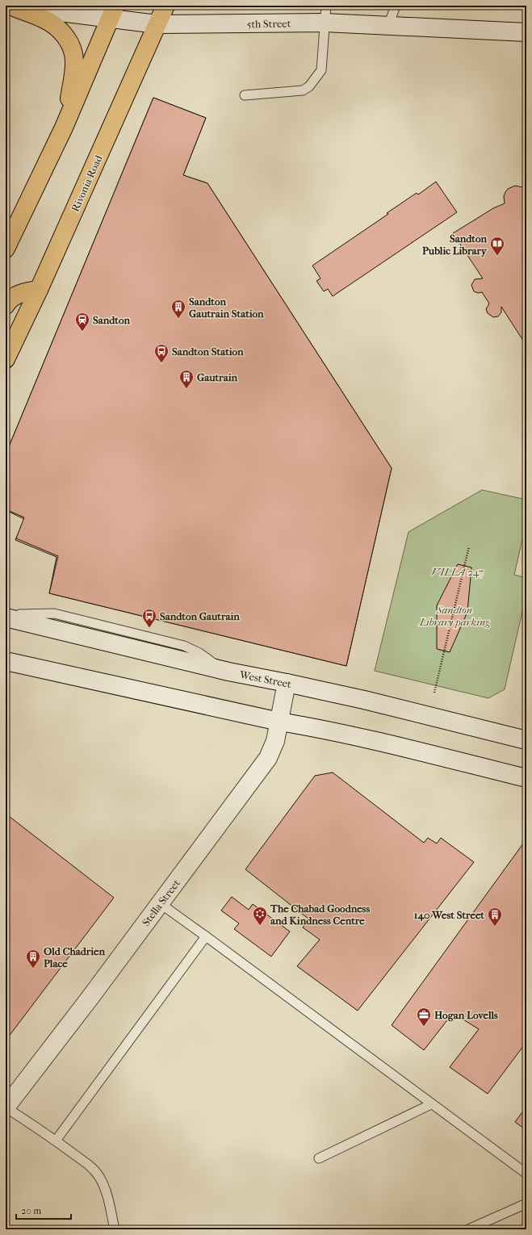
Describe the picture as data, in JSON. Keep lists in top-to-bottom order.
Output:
{
  "streets": {
    "main road": ["Rivonia Road"],
    "street": ["5th Street", "West Street", "Stella Street"]
  },
  "crossings": [
    ["5th Street", "Rivonia Road"],
    ["West Street", "Stella Street"]
  ],
  "parks": ["VILLA 247", "Sandton Library parking"],
  "places": {
    "library": ["Sandton Public Library"],
    "building": [
      "Sandton Gautrain Station",
      "Gautrain",
      "140 West Street",
      "Old Chadrien Place"
    ],
    "station": ["Sandton"],
    "bus stop": ["Sandton Station", "Sandton Gautrain"],
    "synagogue": ["The Chabad Goodness and Kindness Centre"],
    "office": ["Hogan Lovells"]
  },
  "scale_bar": "20 m"
}
